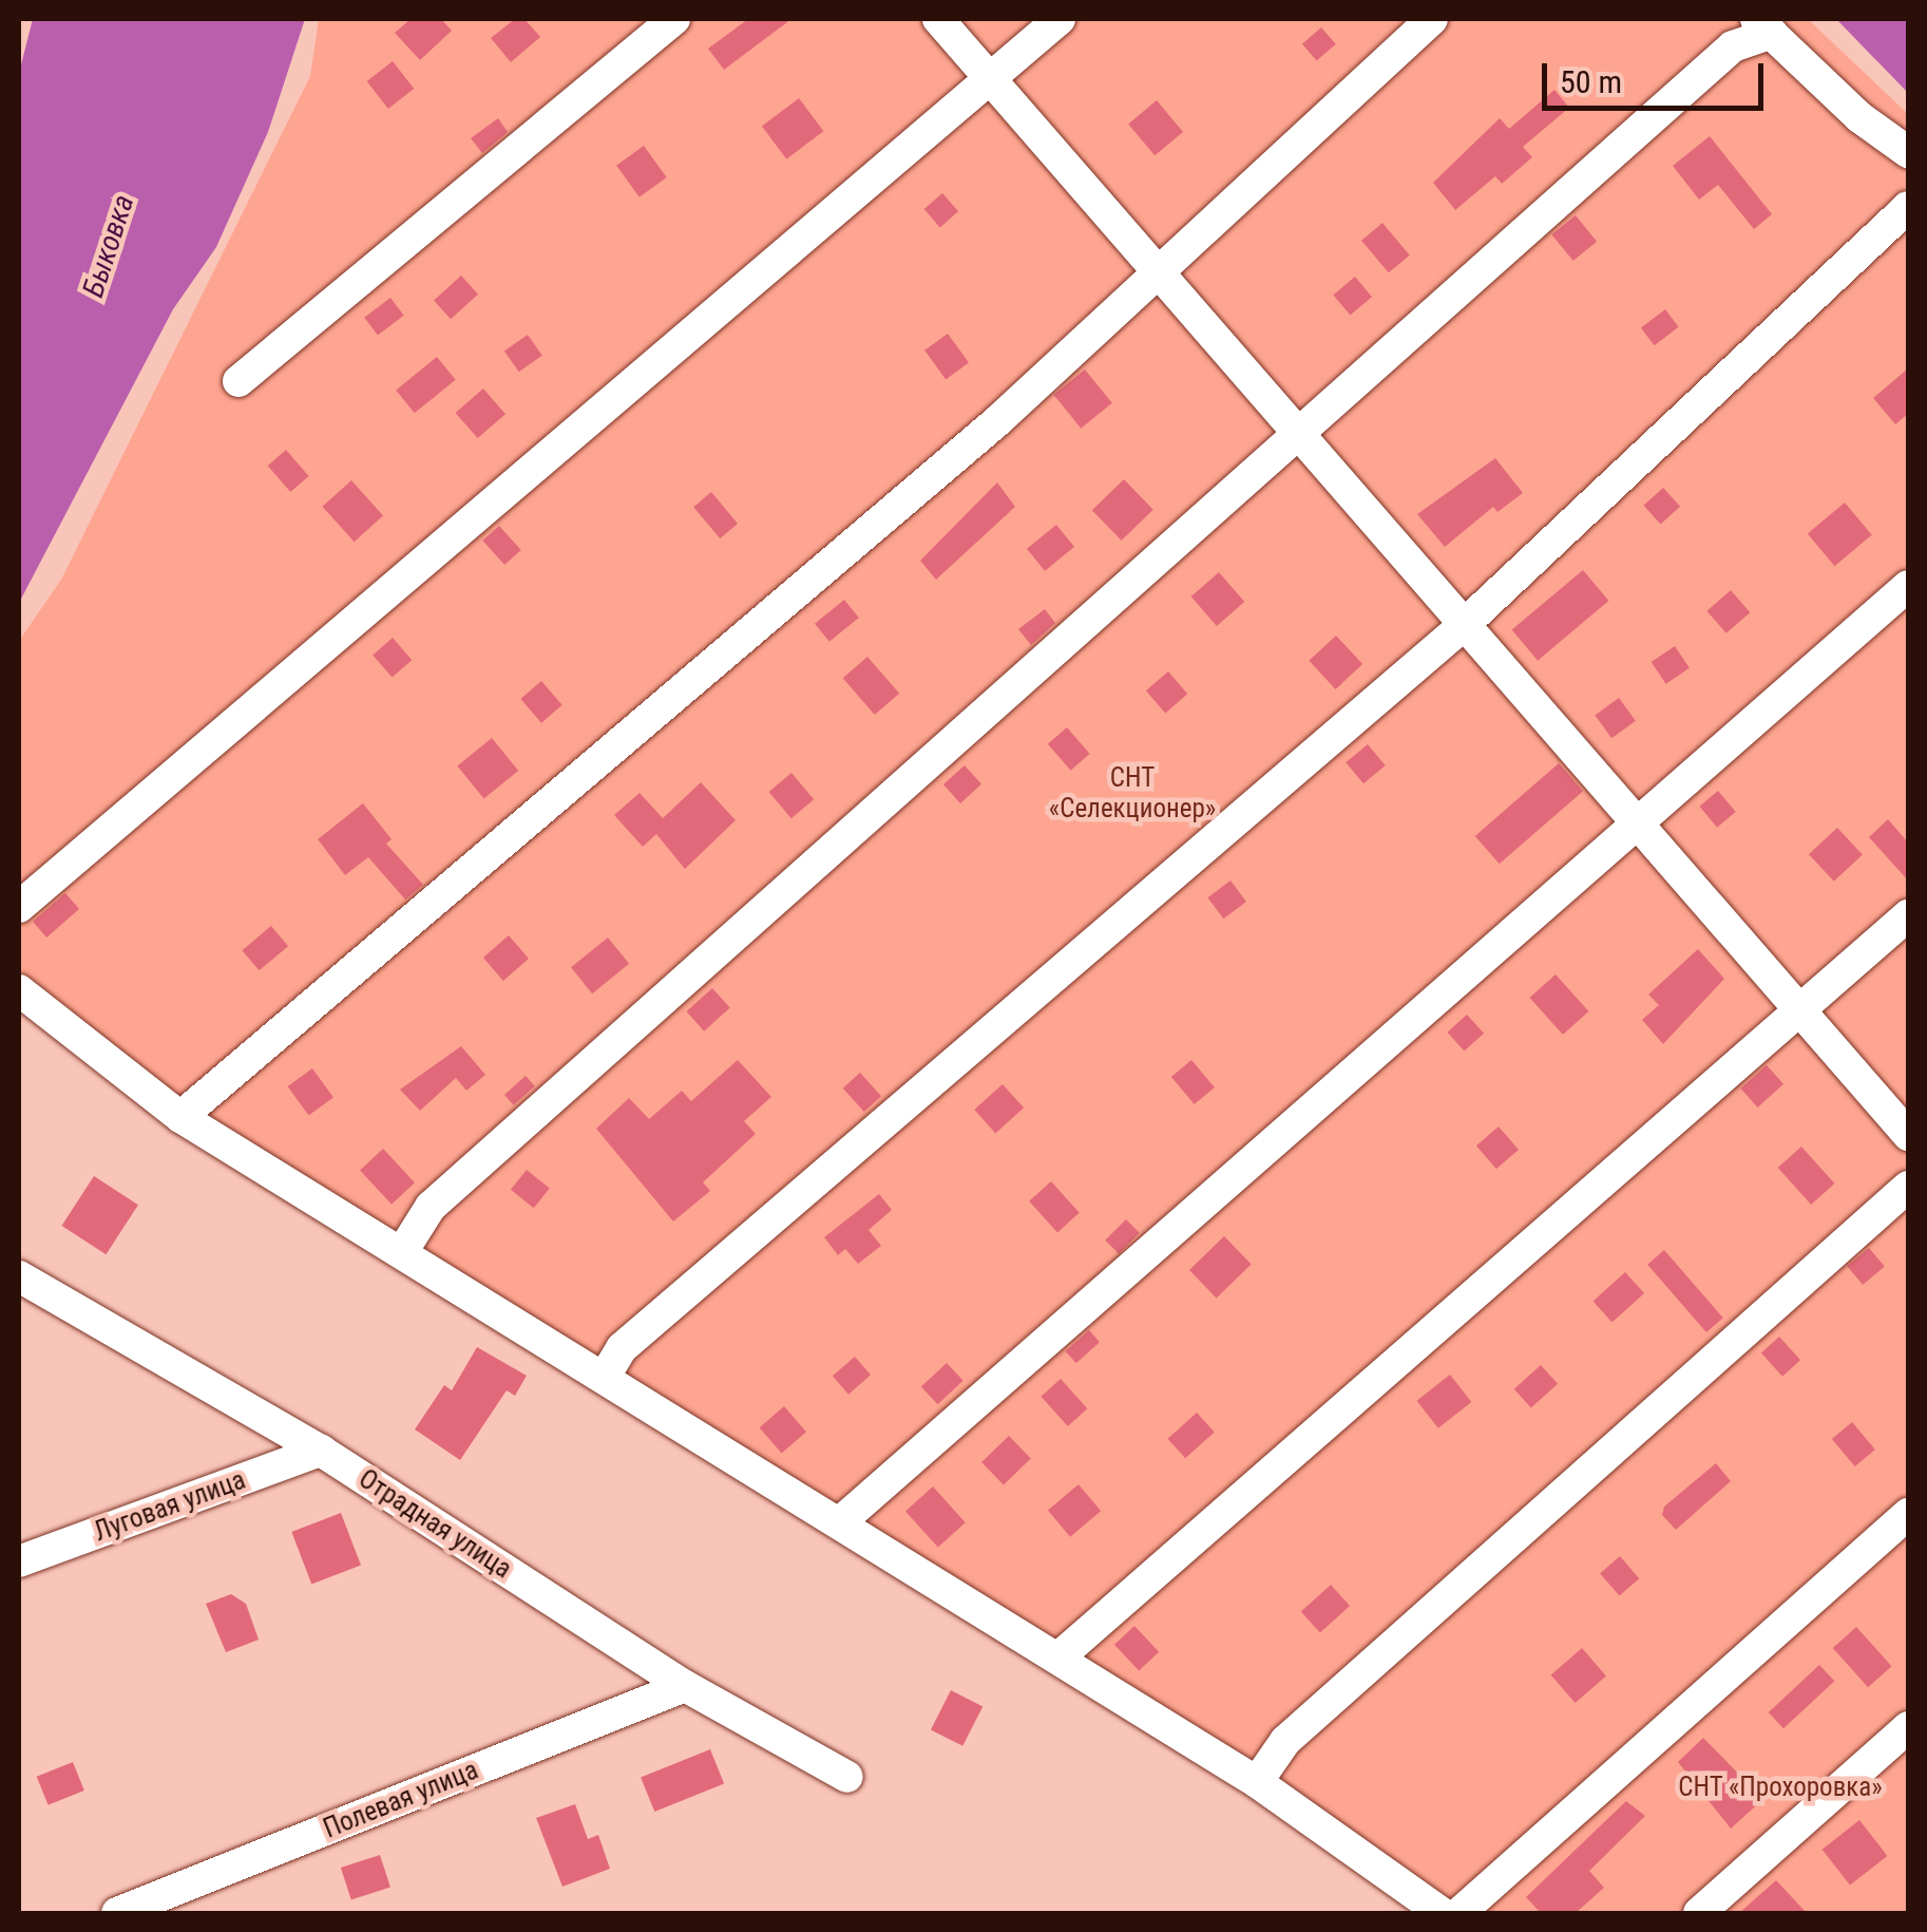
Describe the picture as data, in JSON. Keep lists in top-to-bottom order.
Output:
{
  "streets": {
    "lane": ["Луговая улица", "Отрадная улица", "Полевая улица"]
  },
  "crossings": [
    ["Луговая улица", "Отрадная улица"],
    ["Отрадная улица", "Полевая улица"]
  ],
  "water": ["Быковка"],
  "parks": ["СНТ «Селекционер»", "СНТ «Прохоровка»"],
  "scale_bar": "50 m"
}
